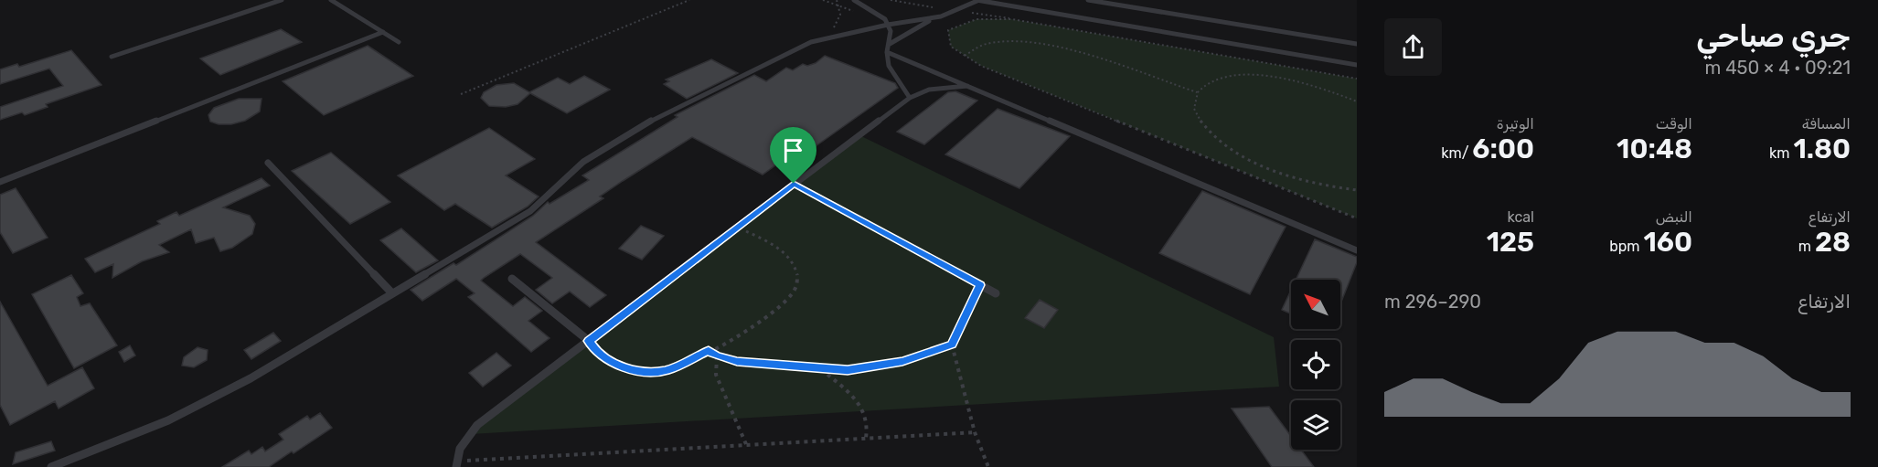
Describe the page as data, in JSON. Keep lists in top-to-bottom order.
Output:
{
  "north": "top left",
  "page": {
    "heading": ["جري صباحي", "09:21 · 4 × 450 m"],
    "stats": [
      ["المسافة", "1.80 km"],
      ["الوقت", "10:48"],
      ["الوتيرة", "6:00 /km"],
      ["الارتفاع", "28 m"],
      ["النبض", "160 bpm"],
      ["kcal", "125"]
    ],
    "chart": ["الارتفاع", "290–296 m"]
  }
}
